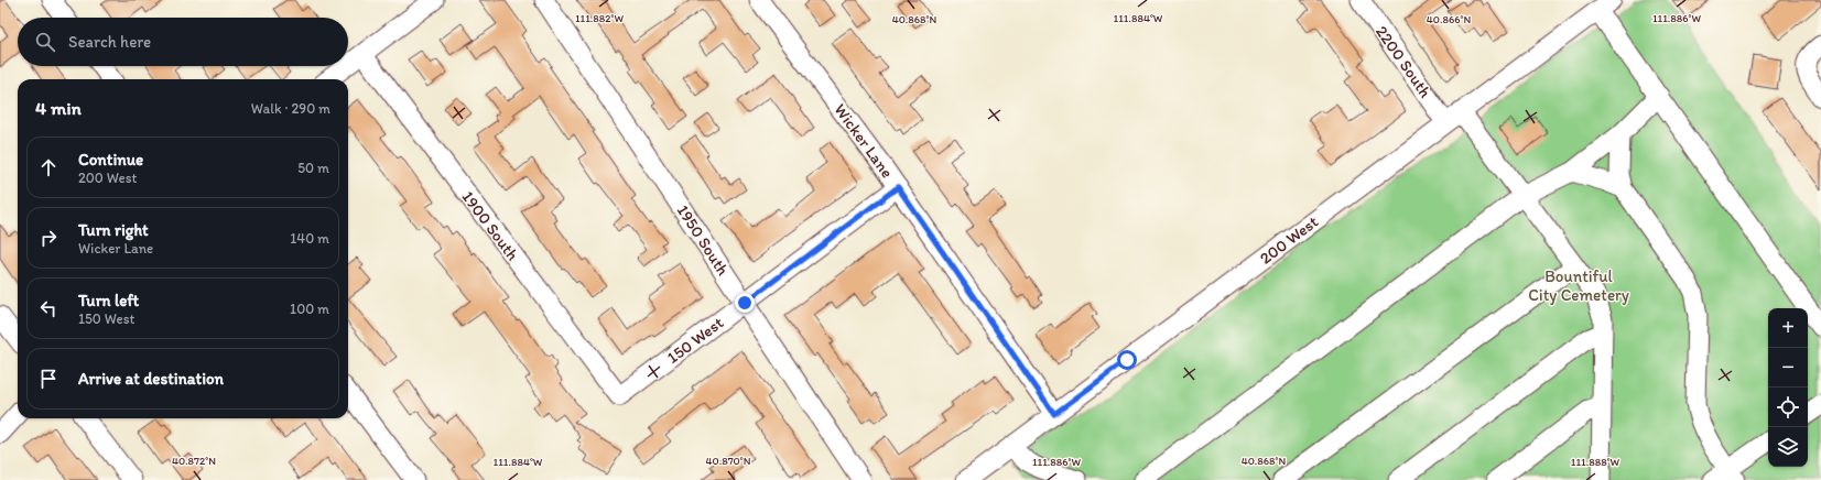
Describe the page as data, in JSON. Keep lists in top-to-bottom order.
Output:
{
  "streets": {
    "street": [
      "2200 South",
      "Wicker Lane",
      "1900 South",
      "1950 South",
      "200 West",
      "150 West"
    ]
  },
  "crossings": [
    ["2200 South", "200 West"],
    ["Wicker Lane", "200 West"],
    ["Wicker Lane", "150 West"],
    ["1900 South", "150 West"],
    ["1950 South", "150 West"]
  ],
  "parks": ["Bountiful City Cemetery"],
  "page": {
    "search": "Search here",
    "heading": ["4 min", "Walk · 290 m"],
    "list": [
      ["Continue", "200 West", "50 m"],
      ["Turn right", "Wicker Lane", "140 m"],
      ["Turn left", "150 West", "100 m"],
      "Arrive at destination"
    ],
    "map_buttons": ["+", "−"]
  },
  "coordinates": [
    "111.884°W",
    "111.882°W",
    "111.886°W",
    "40.868°N",
    "40.866°N",
    "40.872°N",
    "40.870°N",
    "111.888°W"
  ]
}
